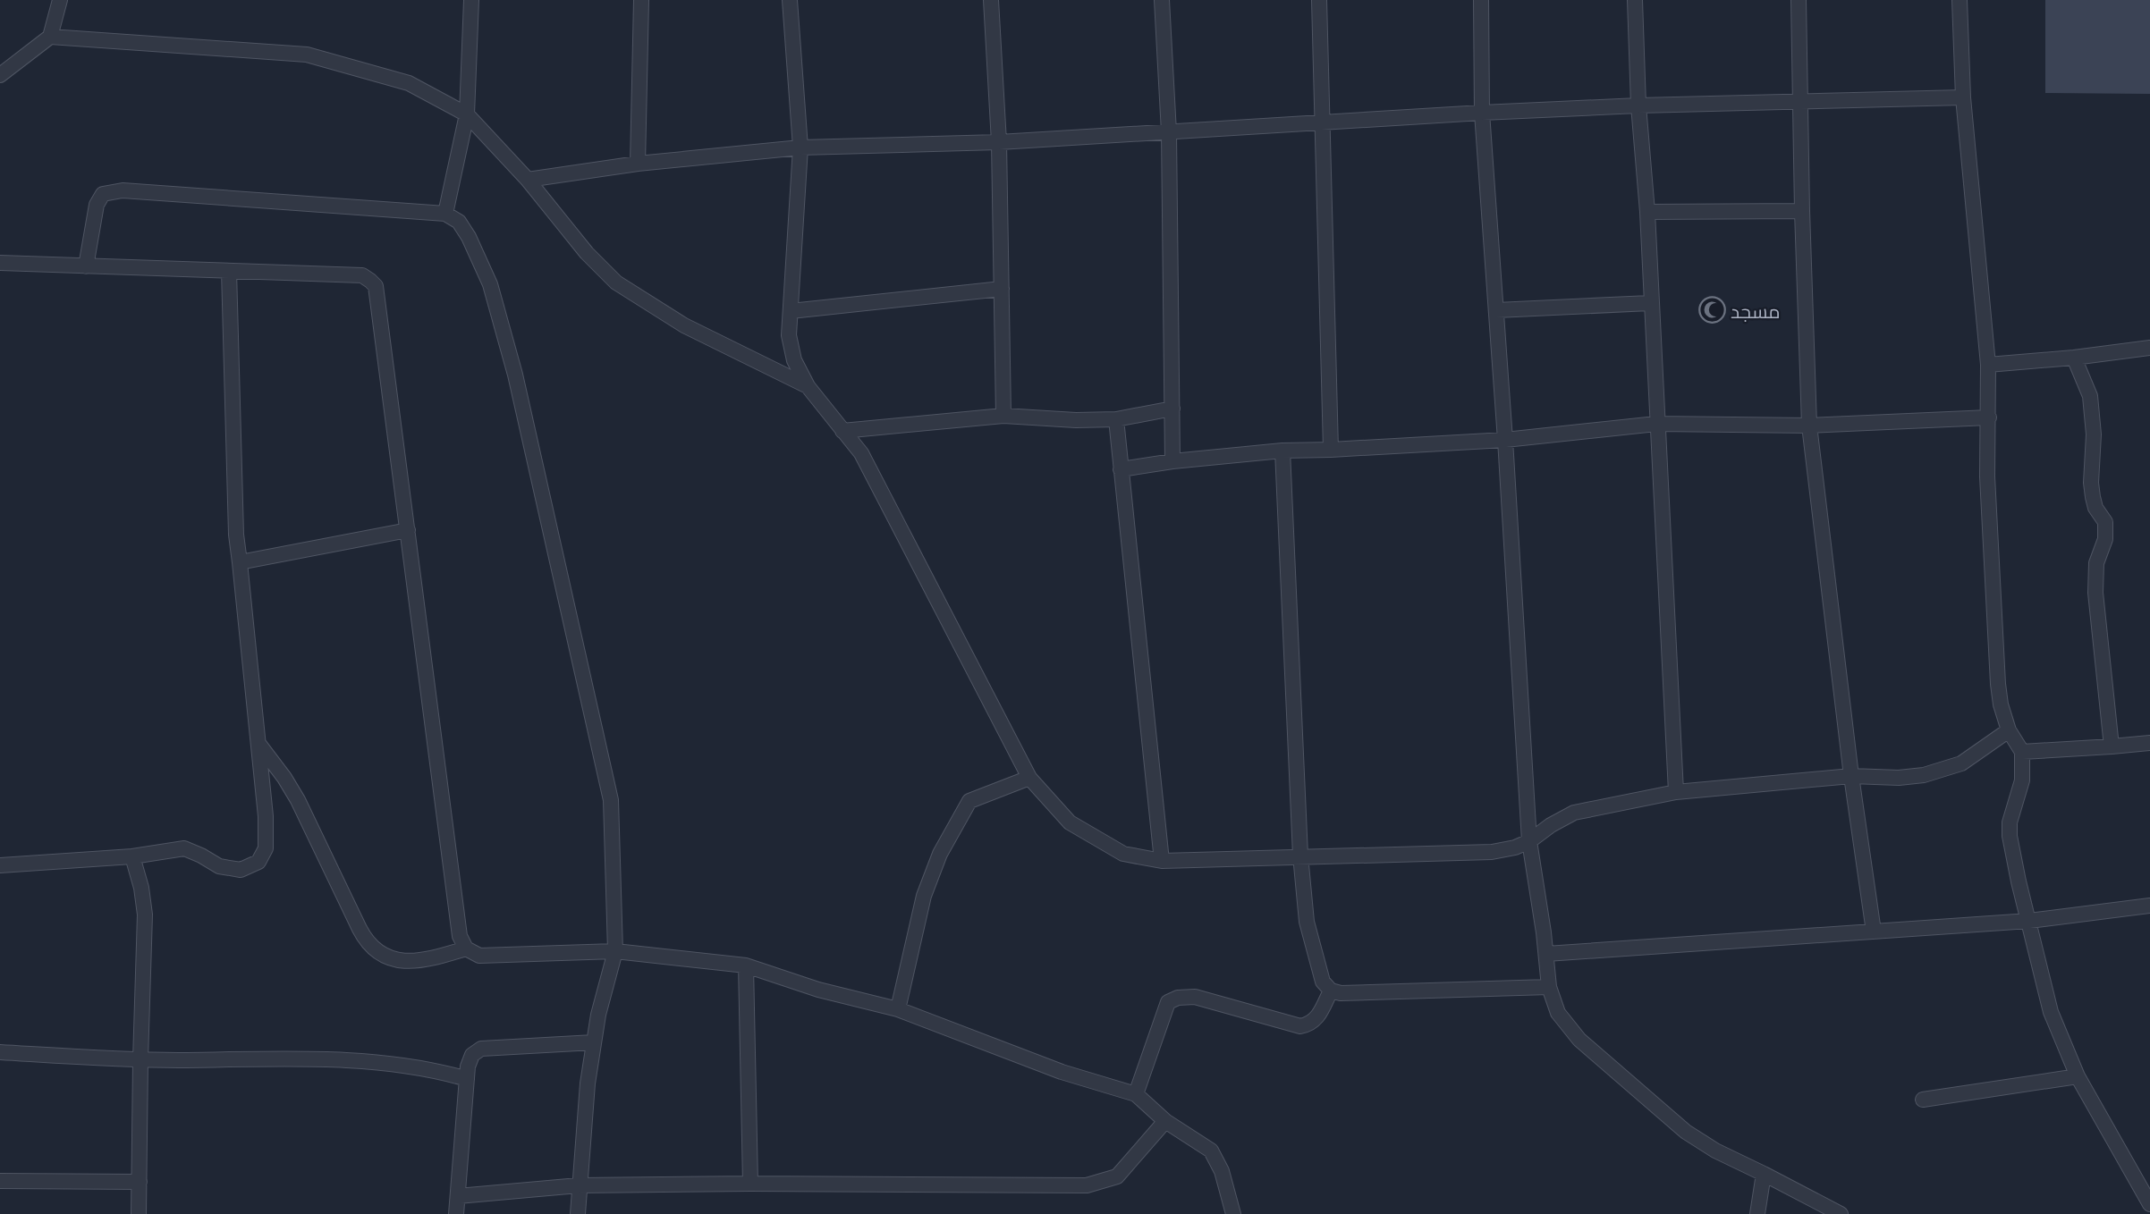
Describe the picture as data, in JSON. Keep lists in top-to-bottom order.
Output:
{
  "places": {
    "mosque": ["مسجد"]
  }
}
